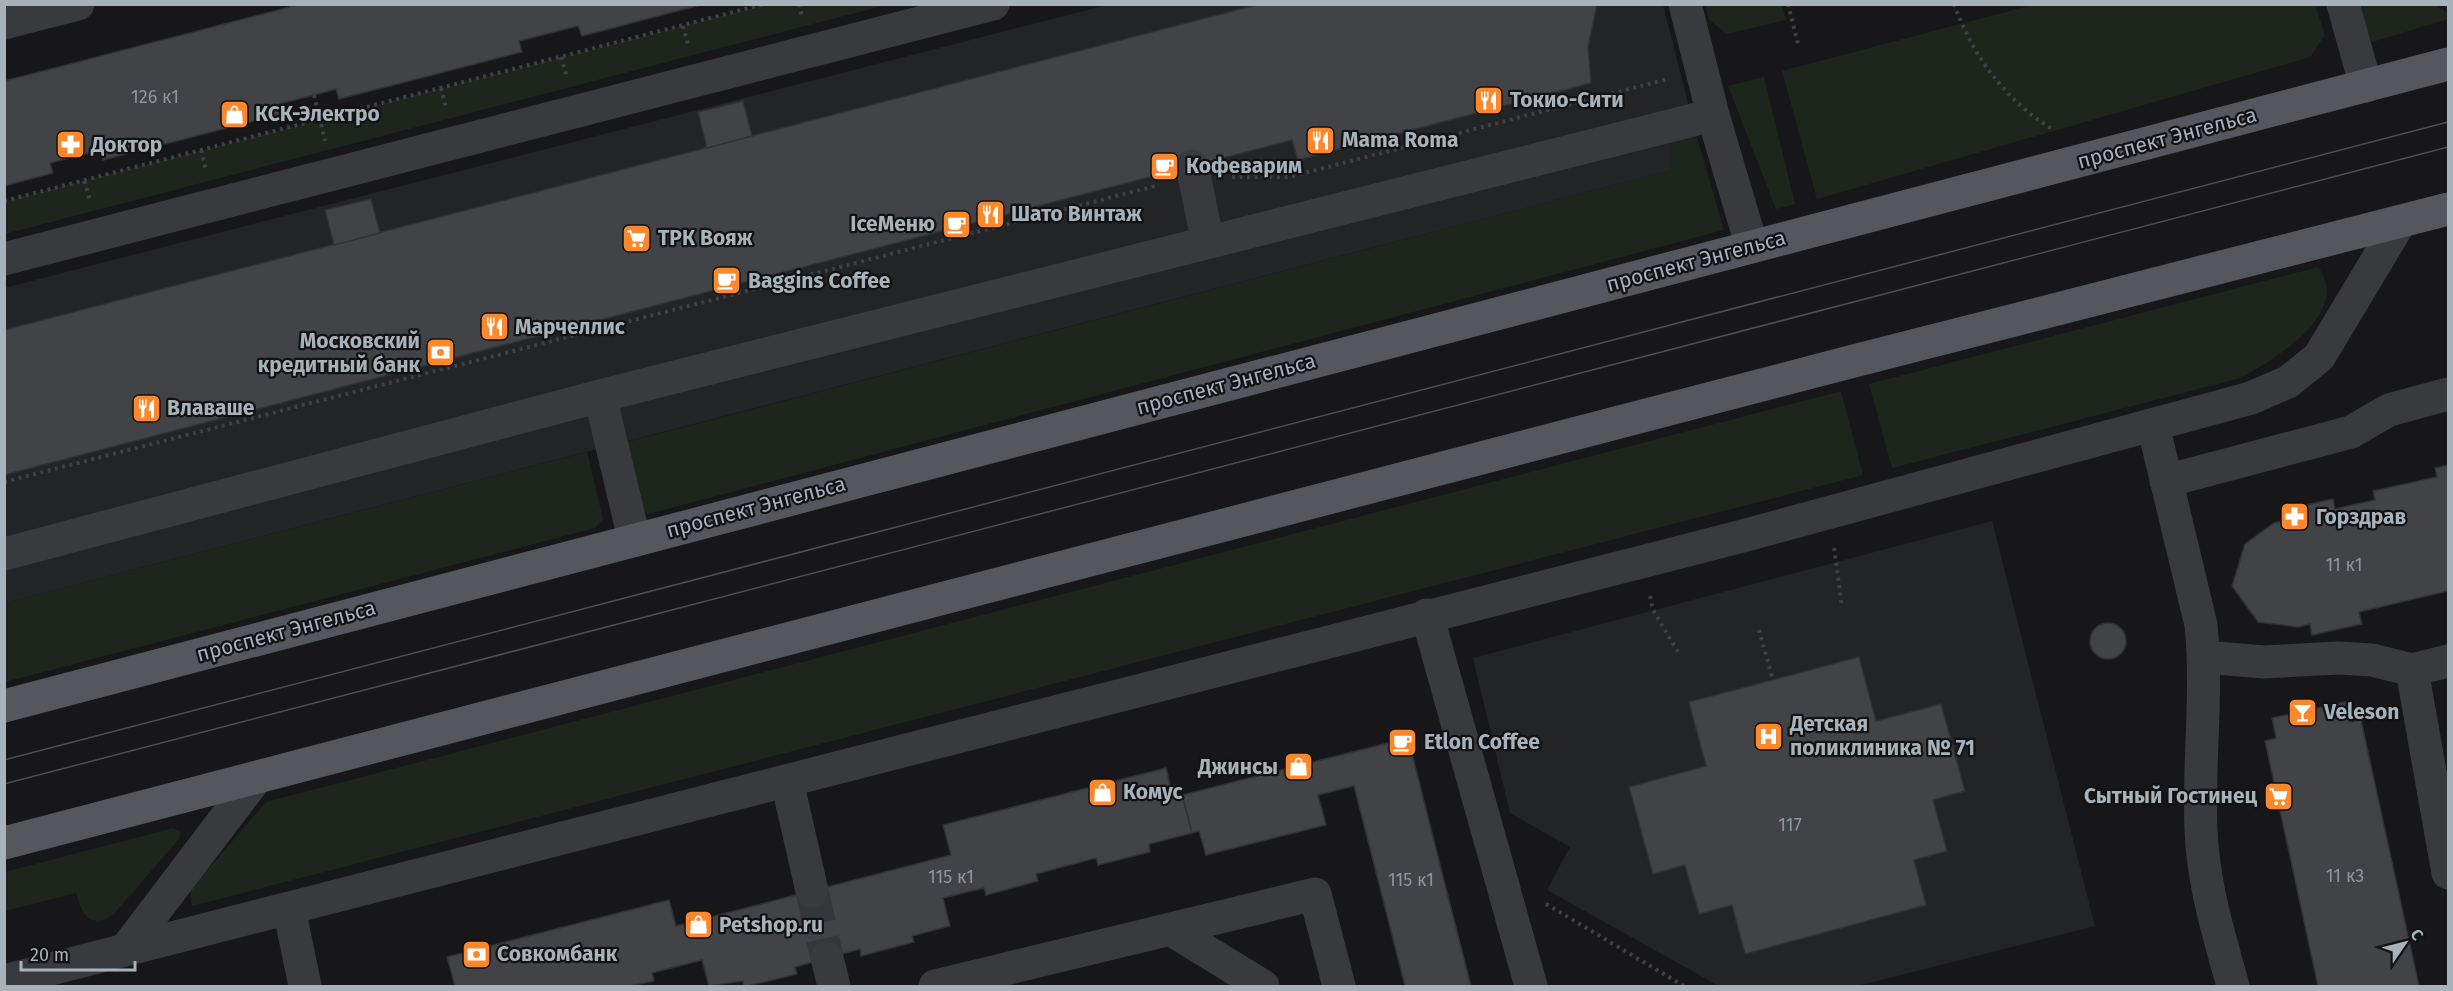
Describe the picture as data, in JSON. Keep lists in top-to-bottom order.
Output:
{
  "streets": {
    "main road": ["проспект Энгельса"]
  },
  "places": {
    "restaurant": [
      "Токио-Сити",
      "Mama Roma",
      "Шато Винтаж",
      "Марчеллис",
      "Влаваше"
    ],
    "shop": [
      "КСК-Электро",
      "Джинсы",
      "Комус",
      "Petshop.ru"
    ],
    "pharmacy": ["Доктор", "Горздрав"],
    "cafe": [
      "Кофеварим",
      "IceМеню",
      "Baggins Coffee",
      "Etlon Coffee"
    ],
    "supermarket": ["ТРК Вояж", "Сытный Гостинец"],
    "bank": ["Московский кредитный банк", "Совкомбанк"],
    "bar": ["Veleson"],
    "hospital": ["Детская поликлиника № 71"]
  },
  "house_numbers": [
    "126 к1",
    "11 к1",
    "117",
    "11 к3",
    "115 к1",
    "115 к1"
  ],
  "scale_bar": "20 m",
  "north": "top right"
}
